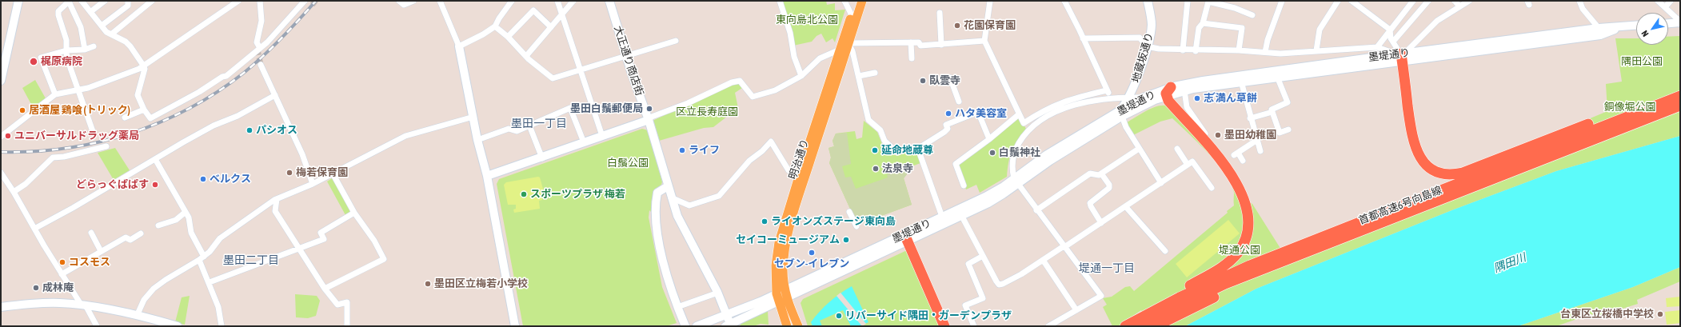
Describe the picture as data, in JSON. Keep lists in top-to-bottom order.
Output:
{
  "streets": {
    "highway": ["首都高速6号向島線"],
    "main road": [
      "墨堤通り",
      "地蔵坂通り",
      "大正通り商店街",
      "明治通り"
    ]
  },
  "crossings": [
    ["墨堤通り", "地蔵坂通り"],
    ["墨堤通り", "大正通り商店街"],
    ["墨堤通り", "明治通り"]
  ],
  "districts": ["墨田一丁目", "墨田二丁目", "堤通一丁目"],
  "water": ["隅田川"],
  "parks": [
    "東向島北公園",
    "隅田公園",
    "銅像堀公園",
    "区立長寿庭園",
    "白鬚公園",
    "堤通公園"
  ],
  "places": [
    "花園保育園",
    "梶原病院",
    "臥雲寺",
    "志 ゙満ん草餅",
    "墨田白鬚郵便局",
    "居酒屋 鶏喰 (トリック)",
    "ハタ美容室",
    "パシオス",
    "墨田幼稚園",
    "ユニバーサルドラッグ薬局",
    "ライフ",
    "延命地蔵尊",
    "白鬚神社",
    "法泉寺",
    "梅若保育園",
    "ベルクス",
    "どらっぐぱぱす",
    "スポーツプラザ 梅若",
    "ライオンズステージ東向島",
    "セイコーミュージアム",
    "セブン-イレブン",
    "コスモス",
    "墨田区立梅若小学校",
    "成林庵",
    "台東区立桜橋中学校",
    "リバーサイド隅田・ガーデンプラザ"
  ],
  "north": "bottom left"
}
